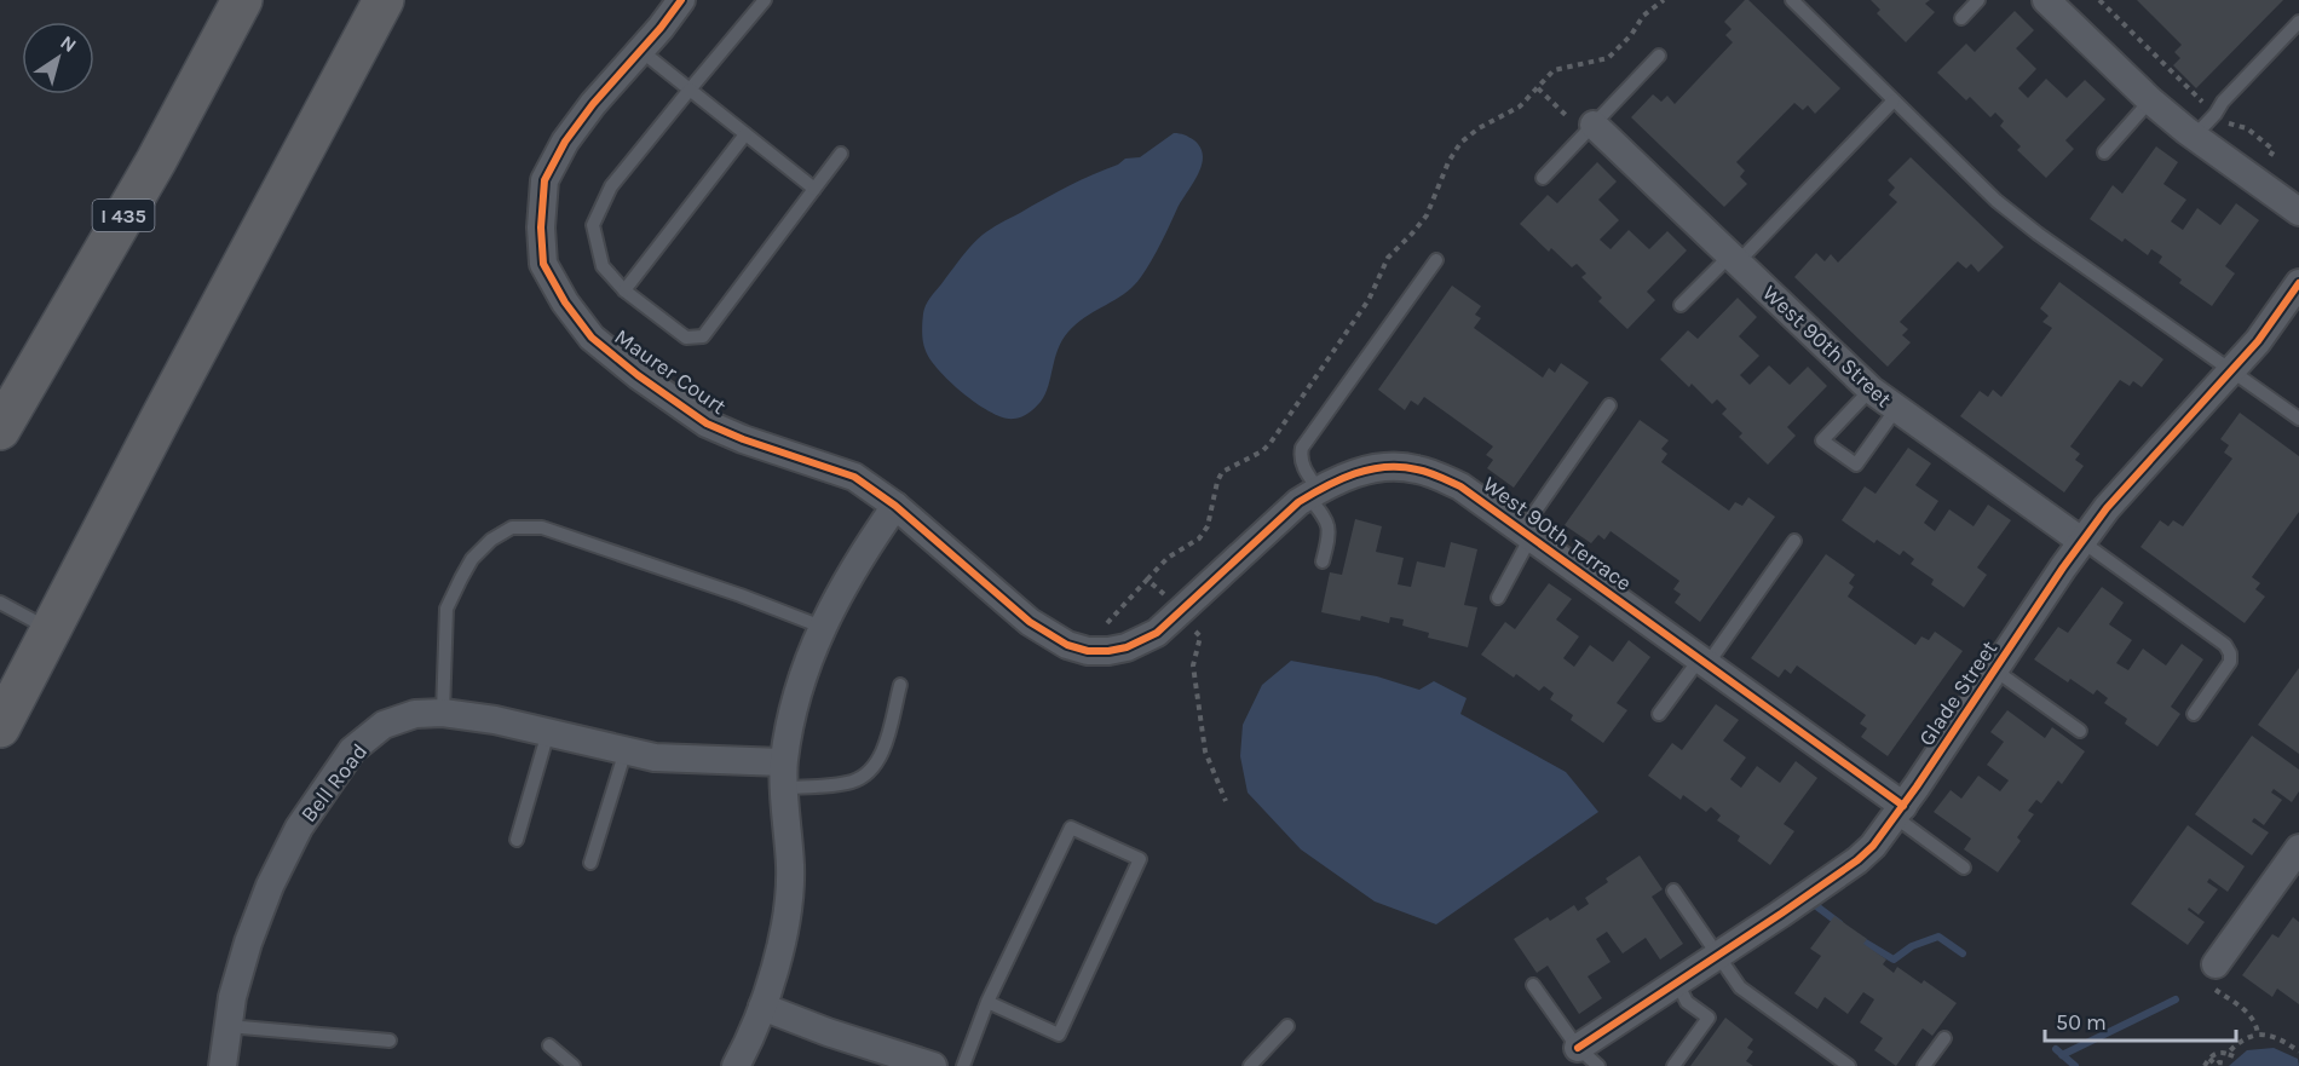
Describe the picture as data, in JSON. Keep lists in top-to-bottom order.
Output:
{
  "streets": {
    "highway": ["I 435"],
    "street": [
      "West 90th Street",
      "Maurer Court",
      "West 90th Terrace",
      "Glade Street",
      "Bell Road"
    ]
  },
  "crossings": [
    ["West 90th Street", "Glade Street"],
    ["Maurer Court", "West 90th Terrace"],
    ["West 90th Terrace", "Glade Street"]
  ],
  "scale_bar": "50 m",
  "north": "top right"
}
